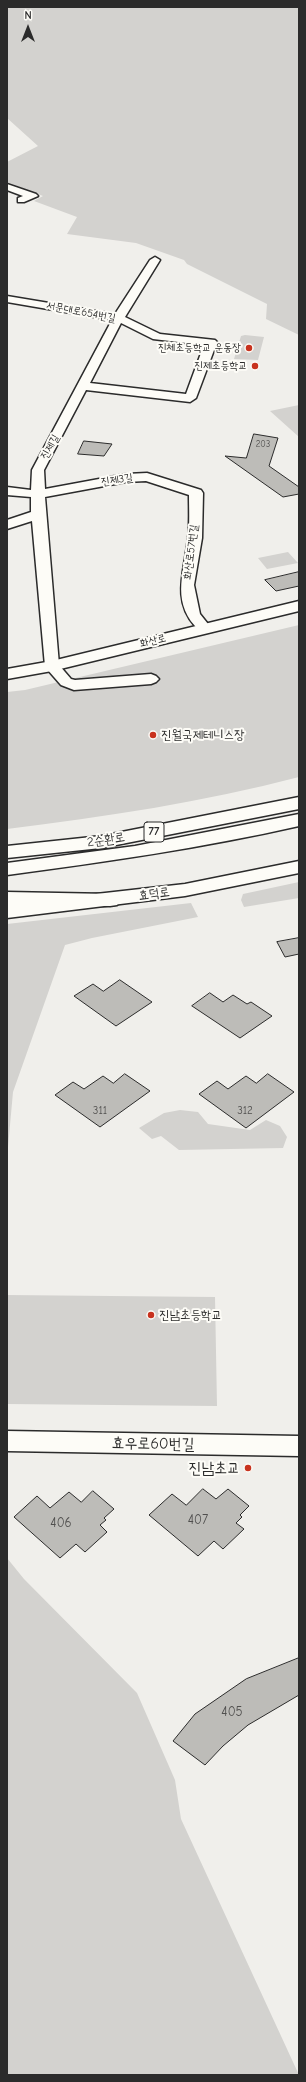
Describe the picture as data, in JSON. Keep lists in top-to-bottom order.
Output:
{
  "streets": {
    "main road": [
      "화산로",
      "77",
      "2순환로",
      "효덕로"
    ],
    "street": [
      "서문대로654번길",
      "진제길",
      "진제3길",
      "화산로57번길",
      "효우로60번길"
    ]
  },
  "crossings": [
    ["서문대로654번길", "진제길"],
    ["진제길", "진제3길"],
    ["진제길", "화산로"],
    ["진제3길", "화산로57번길"],
    ["화산로57번길", "화산로"]
  ],
  "places": [
    "진체초등학교 운동장",
    "진제초등학교",
    "진월국제테니스장",
    "진남초등학교",
    "진남초교"
  ],
  "house_numbers": [
    "203",
    "311",
    "312",
    "407",
    "406",
    "405"
  ],
  "north": "top"
}
